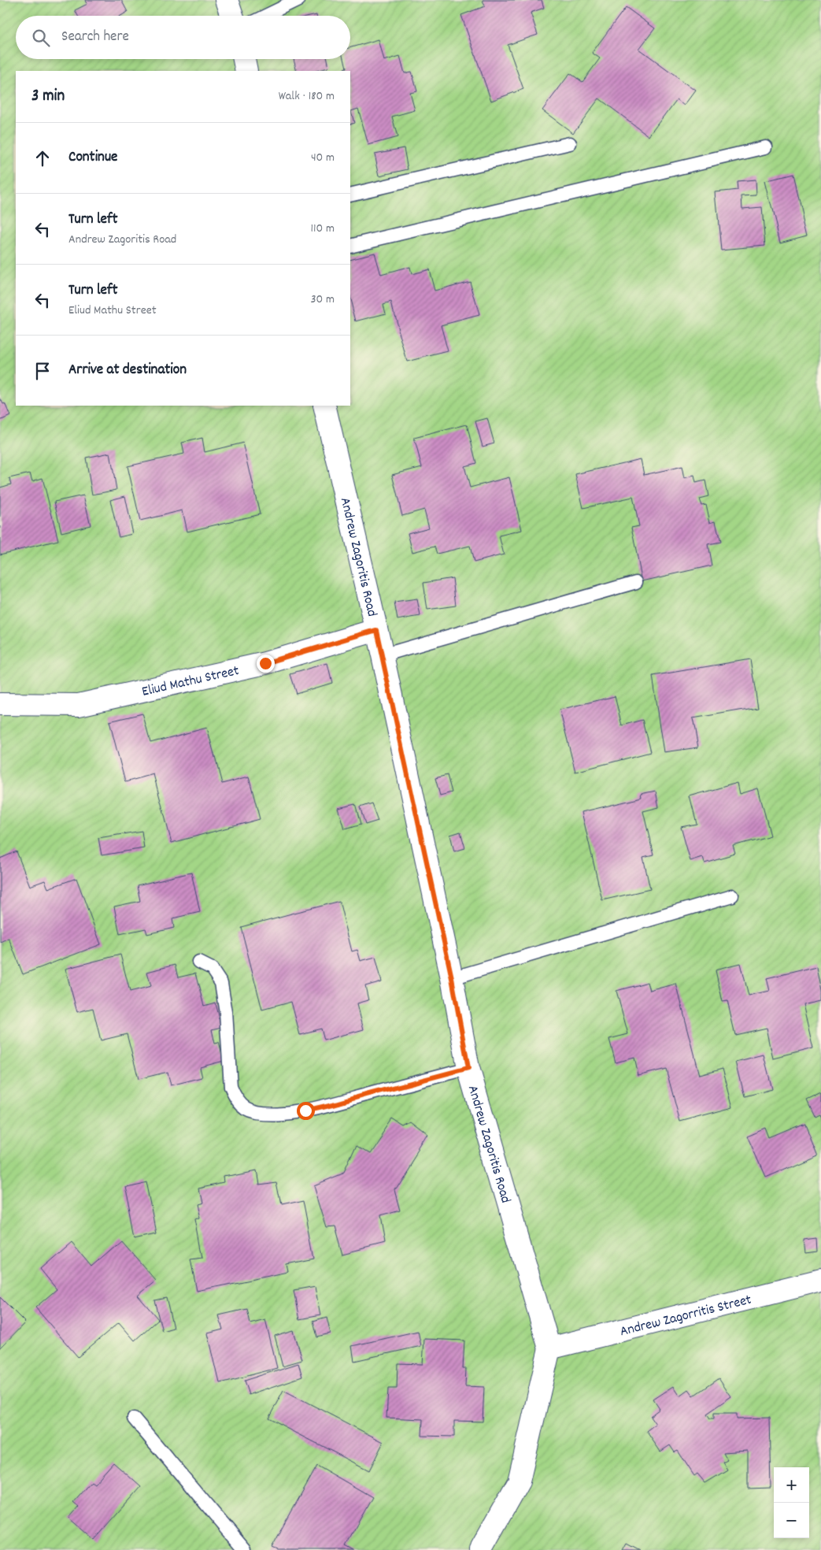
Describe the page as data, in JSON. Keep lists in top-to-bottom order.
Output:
{
  "streets": {
    "street": ["Andrew Zagoritis Road", "Eliud Mathu Street", "Andrew Zagorritis Street"]
  },
  "crossings": [
    ["Andrew Zagoritis Road", "Eliud Mathu Street"],
    ["Andrew Zagoritis Road", "Andrew Zagorritis Street"]
  ],
  "page": {
    "search": "Search here",
    "heading": ["3 min", "Walk · 180 m"],
    "list": [
      ["Continue", "40 m"],
      ["Turn left", "Andrew Zagoritis Road", "110 m"],
      ["Turn left", "Eliud Mathu Street", "30 m"],
      "Arrive at destination"
    ],
    "map_buttons": ["+", "−"]
  }
}
